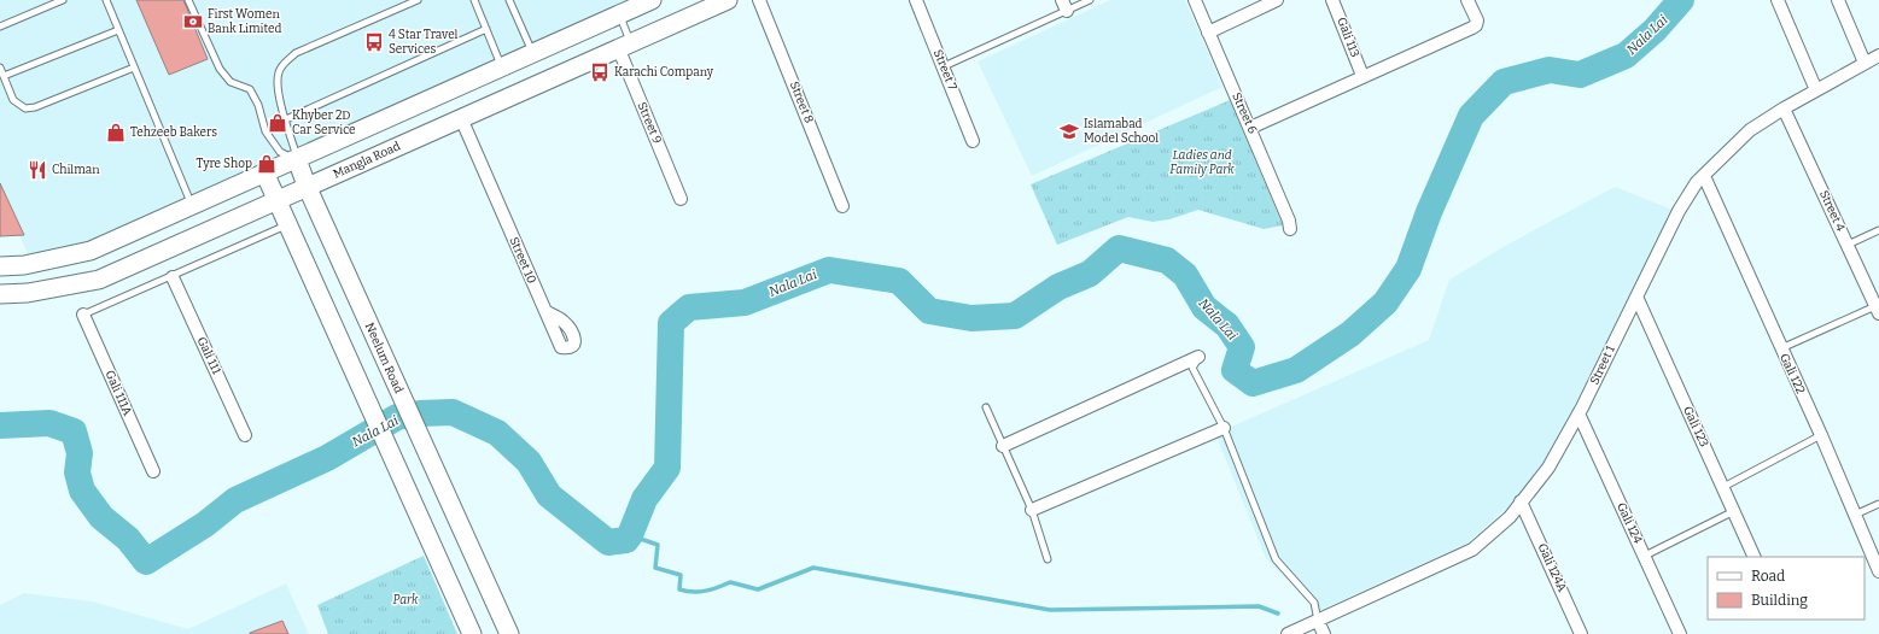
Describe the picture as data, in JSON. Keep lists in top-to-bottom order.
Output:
{
  "streets": {
    "main road": ["Mangla Road", "Neelum Road"],
    "street": [
      "Gali 113",
      "Street 7",
      "Street 8",
      "Street 6",
      "Street 9",
      "Street 4",
      "Street 10",
      "Gali 111",
      "Street 1",
      "Gali 122",
      "Gali 111A",
      "Gali 123",
      "Gali 124",
      "Gali 124A"
    ]
  },
  "crossings": [
    ["Street 9", "Mangla Road"],
    ["Mangla Road", "Street 10"],
    ["Mangla Road", "Neelum Road"],
    ["Street 4", "Street 1"],
    ["Street 1", "Gali 122"],
    ["Street 1", "Gali 123"],
    ["Street 1", "Gali 124"],
    ["Street 1", "Gali 124A"]
  ],
  "water": ["Nala Lai"],
  "parks": ["Ladies and Family Park", "Park"],
  "places": {
    "bank": ["First Women Bank Limited"],
    "bus stop": ["4 Star Travel Services", "Karachi Company"],
    "shop": ["Khyber 2D Car Service", "Tehzeeb Bakers", "Tyre Shop"],
    "school or university": ["Islamabad Model School"],
    "restaurant": ["Chilman"]
  },
  "legend": ["Road", "Building"]
}
